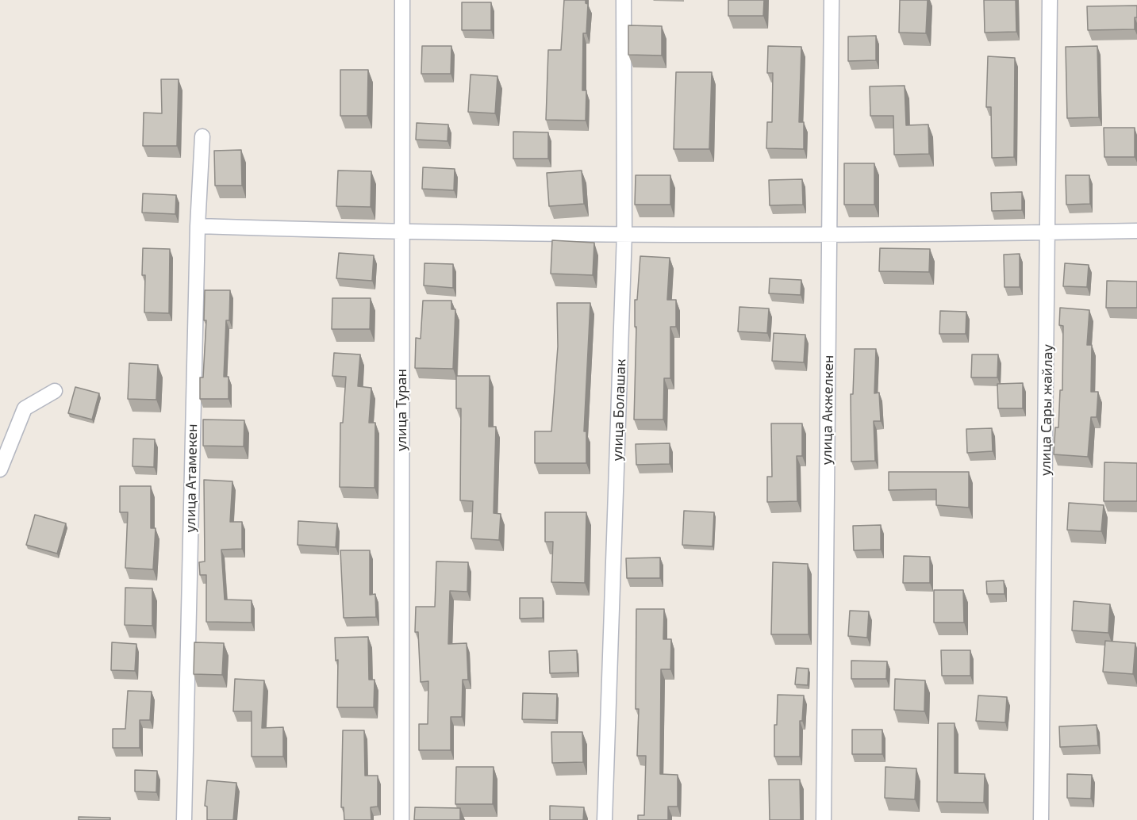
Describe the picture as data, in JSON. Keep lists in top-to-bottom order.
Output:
{
  "streets": {
    "street": [
      "улица Туран",
      "улица Болашак",
      "улица Акжелкен",
      "улица Сары жайлау",
      "улица Атамекен"
    ]
  }
}
